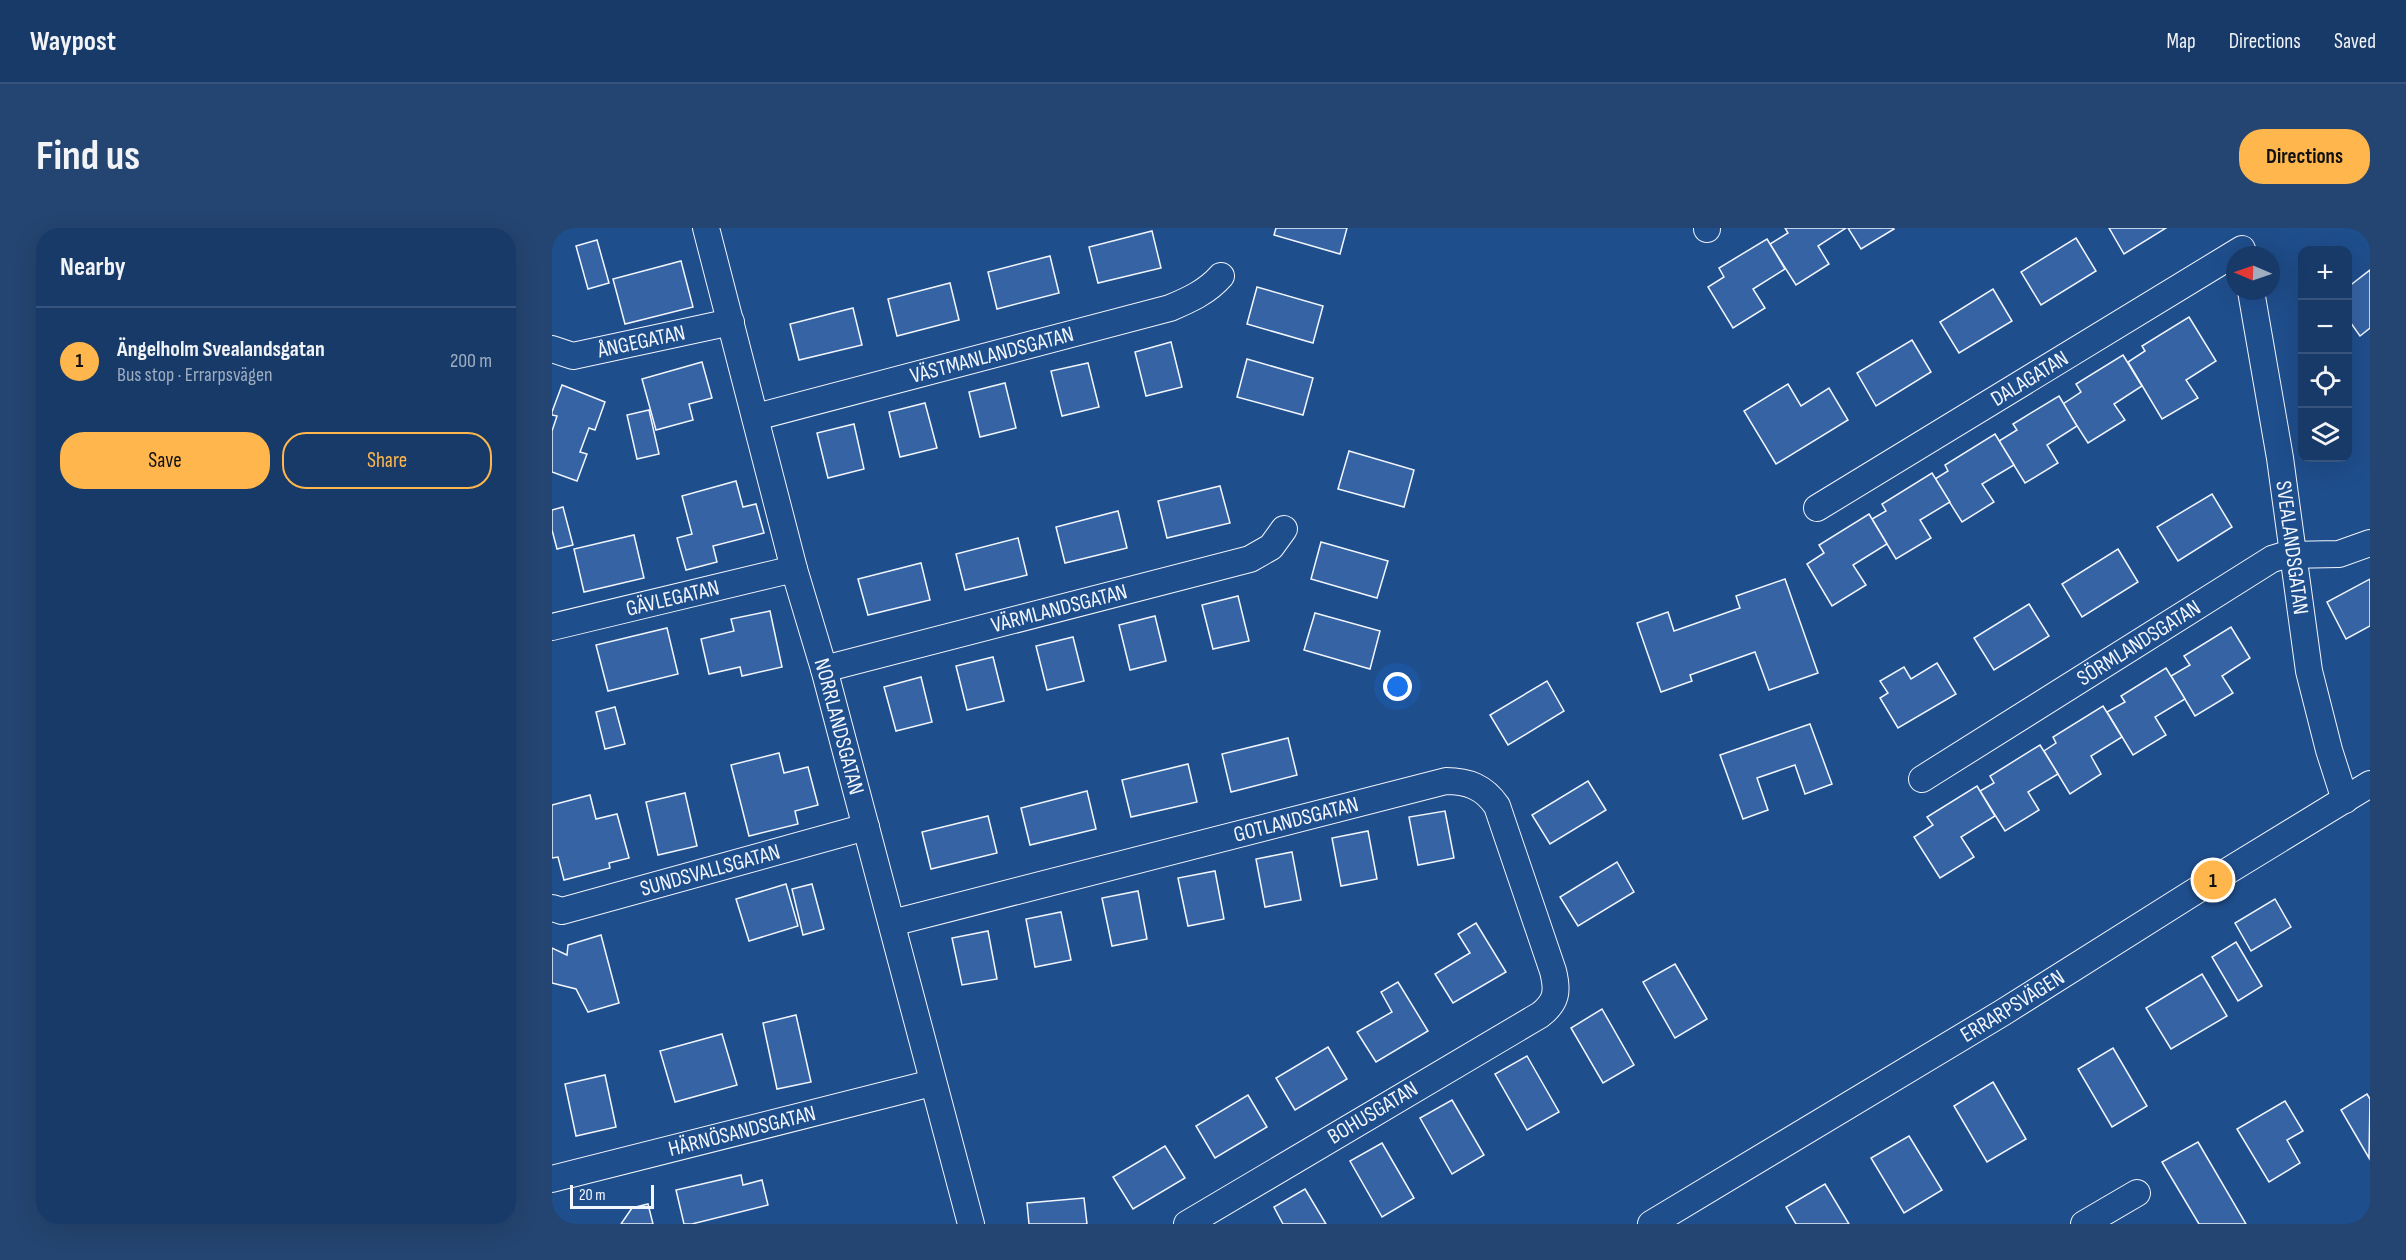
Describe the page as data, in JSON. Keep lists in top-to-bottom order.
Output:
{
  "streets": {
    "street": [
      "ÅNGEGATAN",
      "VÄSTMANLANDSGATAN",
      "DALAGATAN",
      "SVEALANDSGATAN",
      "GÄVLEGATAN",
      "VÄRMLANDSGATAN",
      "SÖRMLANDSGATAN",
      "NORRLANDSGATAN",
      "GOTLANDSGATAN",
      "SUNDSVALLSGATAN",
      "ERRARPSVÄGEN",
      "BOHUSGATAN",
      "HÄRNÖSANDSGATAN"
    ]
  },
  "crossings": [
    ["ÅNGEGATAN", "NORRLANDSGATAN"],
    ["VÄSTMANLANDSGATAN", "NORRLANDSGATAN"],
    ["SVEALANDSGATAN", "SÖRMLANDSGATAN"],
    ["SVEALANDSGATAN", "ERRARPSVÄGEN"],
    ["GÄVLEGATAN", "NORRLANDSGATAN"],
    ["VÄRMLANDSGATAN", "NORRLANDSGATAN"],
    ["NORRLANDSGATAN", "GOTLANDSGATAN"],
    ["NORRLANDSGATAN", "SUNDSVALLSGATAN"],
    ["NORRLANDSGATAN", "HÄRNÖSANDSGATAN"],
    ["GOTLANDSGATAN", "BOHUSGATAN"]
  ],
  "scale_bar": "20 m",
  "north": "left",
  "page": {
    "header": "Waypost",
    "nav": ["Map", "Directions", "Saved"],
    "buttons": [
      "Directions",
      ["Save", "Share"]
    ],
    "title": "Find us",
    "heading": "Nearby",
    "map_buttons": ["+", "−"],
    "list": [
      {
        "mark": "1",
        "name": "Ängelholm Svealandsgatan",
        "note": "Bus stop · Errarpsvägen",
        "value": "200 m"
      }
    ],
    "pins": "1",
    "scale": "20 m"
  }
}
